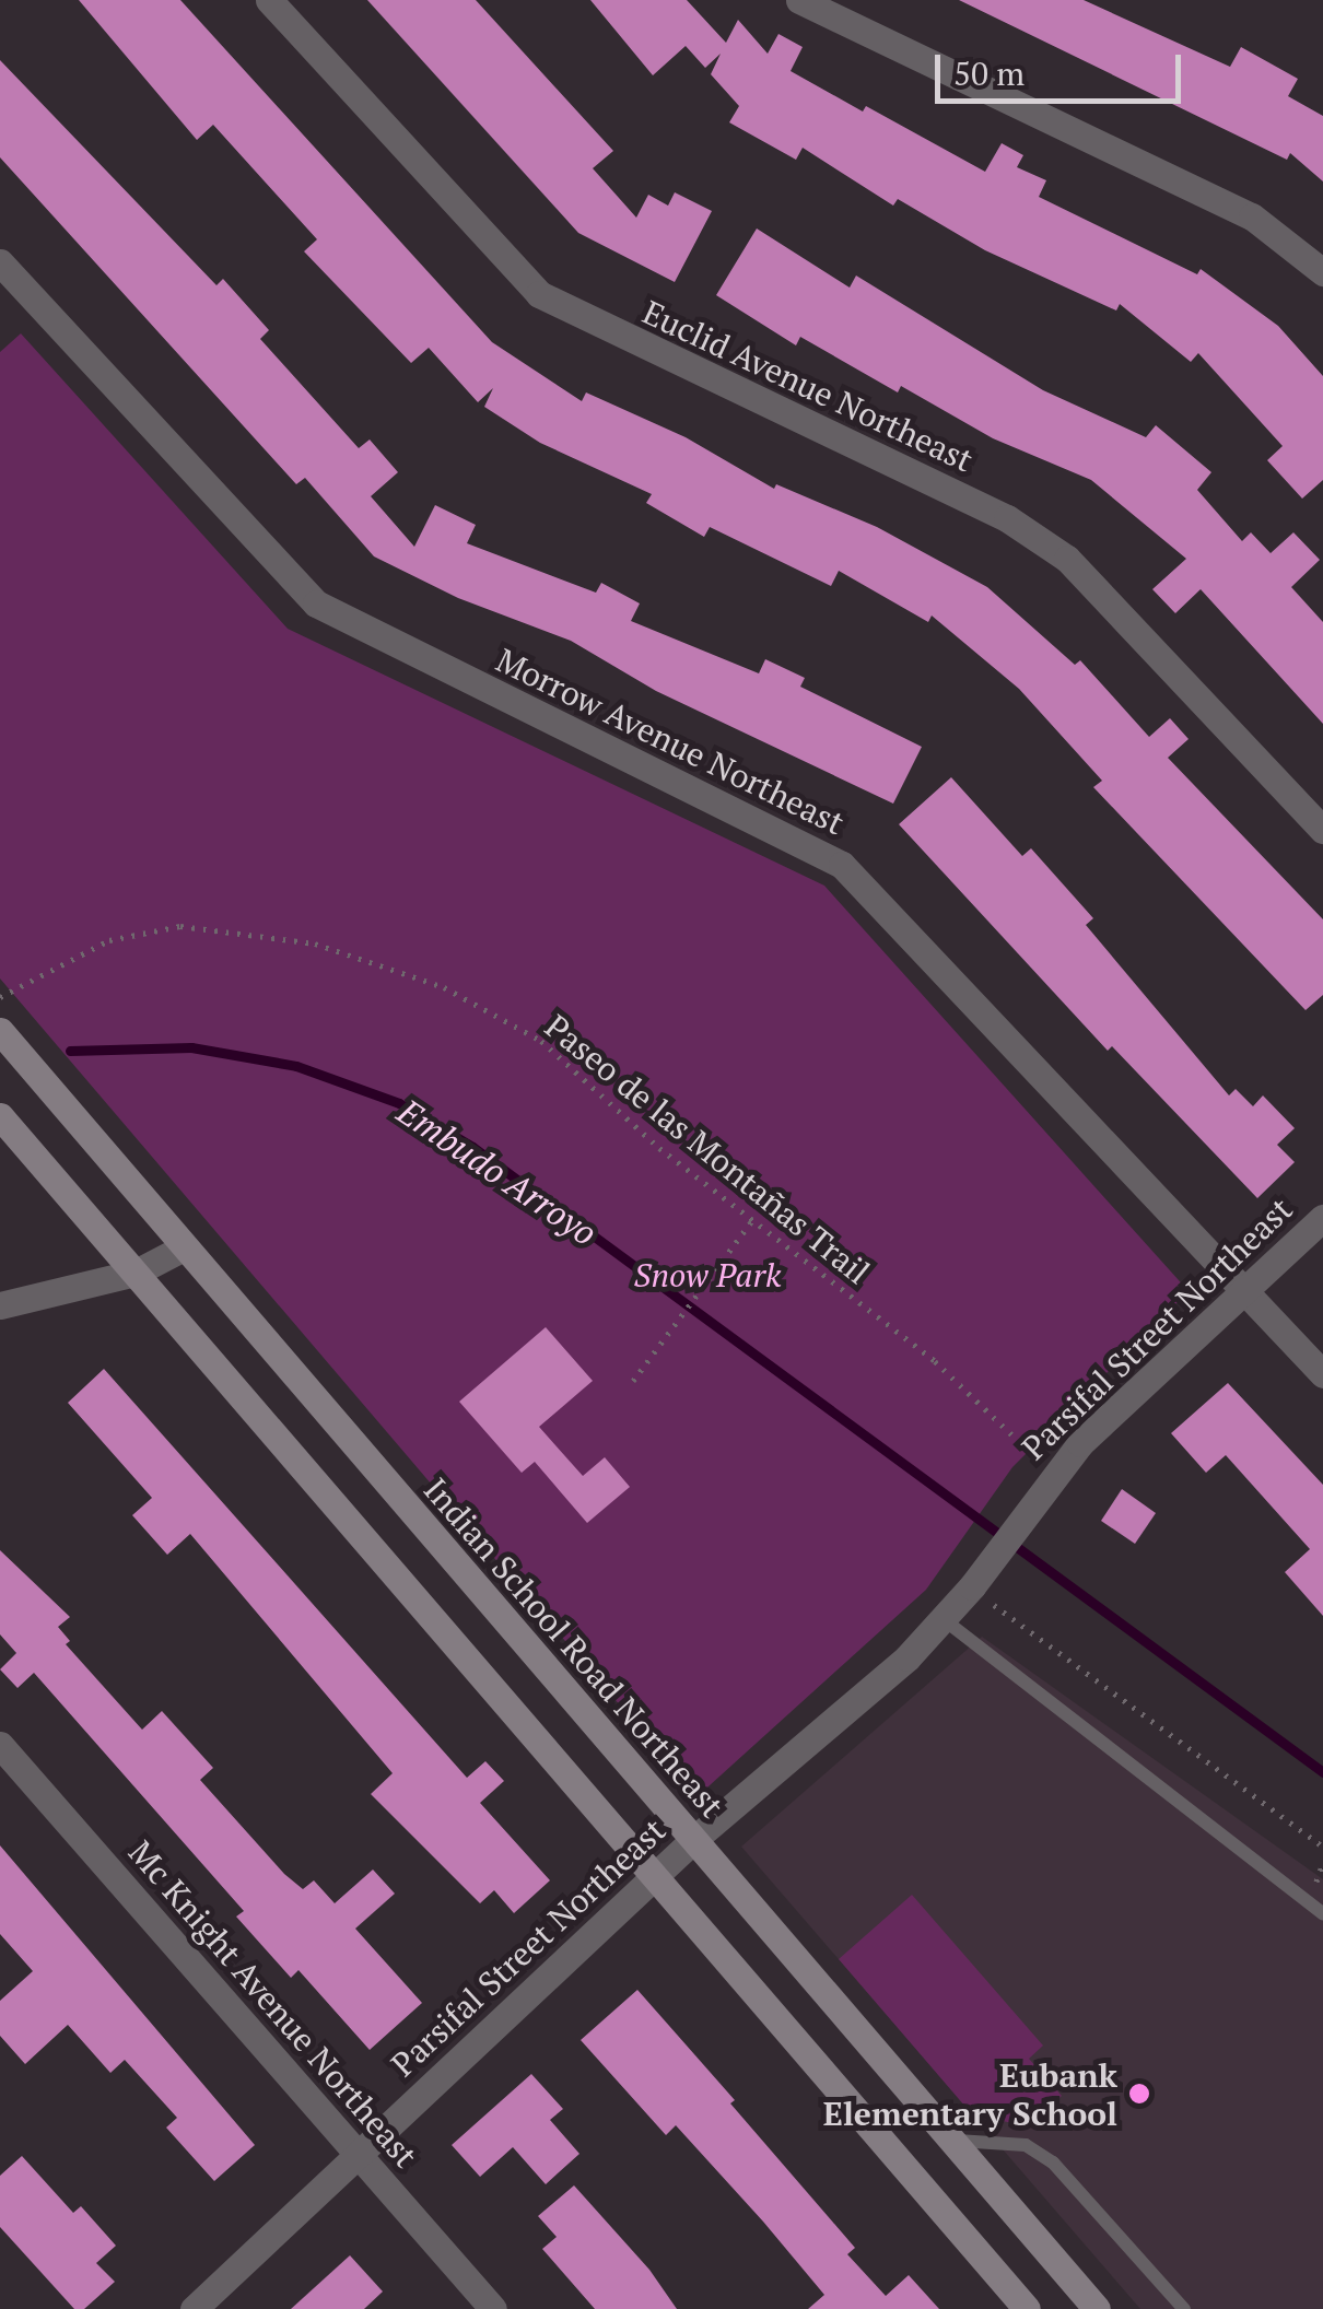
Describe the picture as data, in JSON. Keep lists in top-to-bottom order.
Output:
{
  "streets": {
    "street": [
      "Euclid Avenue Northeast",
      "Morrow Avenue Northeast",
      "Parsifal Street Northeast",
      "Indian School Road Northeast",
      "Mc Knight Avenue Northeast"
    ],
    "path": ["Paseo de las Montañas Trail"]
  },
  "crossings": [
    ["Morrow Avenue Northeast", "Parsifal Street Northeast"],
    ["Parsifal Street Northeast", "Indian School Road Northeast"],
    ["Parsifal Street Northeast", "Mc Knight Avenue Northeast"]
  ],
  "water": ["Embudo Arroyo"],
  "parks": ["Snow Park"],
  "places": ["Eubank Elementary School"],
  "scale_bar": "50 m"
}
